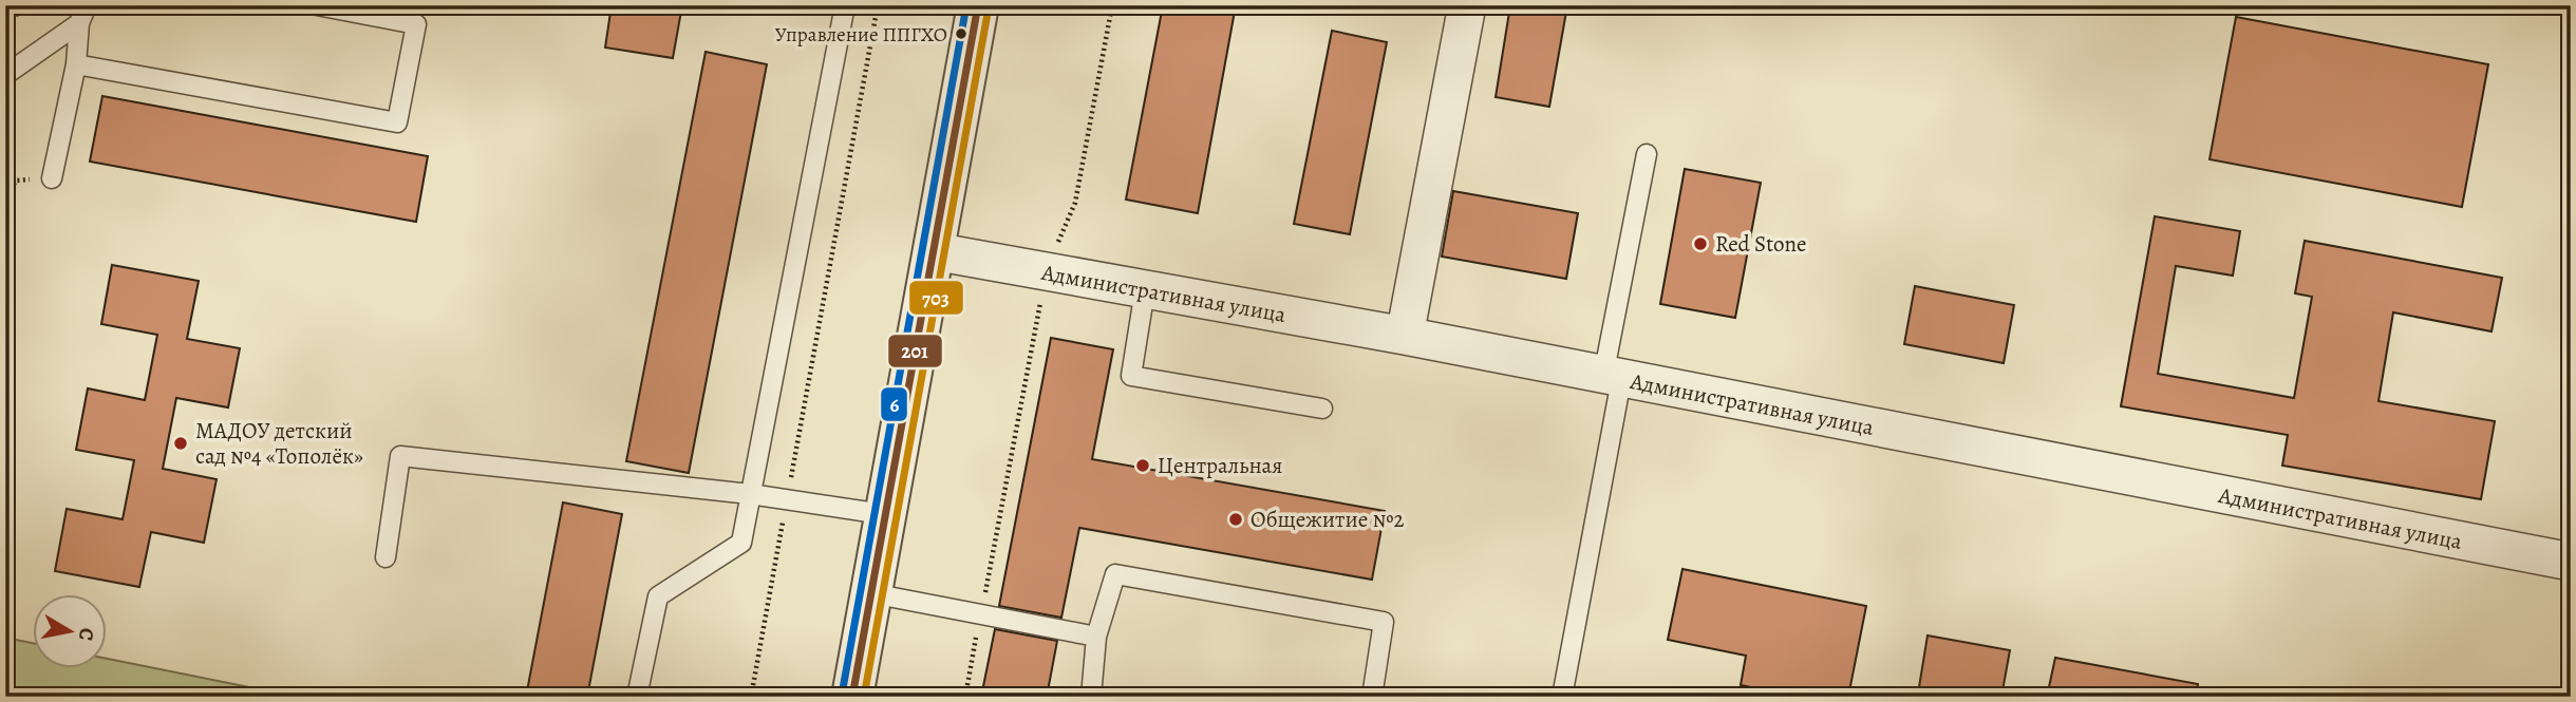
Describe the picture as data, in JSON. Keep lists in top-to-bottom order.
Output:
{
  "streets": {
    "street": ["Административная улица"]
  },
  "places": [
    "Управление ППГХО",
    "Red Stone",
    "МАДОУ детский сад №4 «Тополёк»",
    "Центральная",
    "Общежитие №2"
  ],
  "lines": ["transit line 201", "transit line 6", "transit line 703"],
  "north": "right"
}
